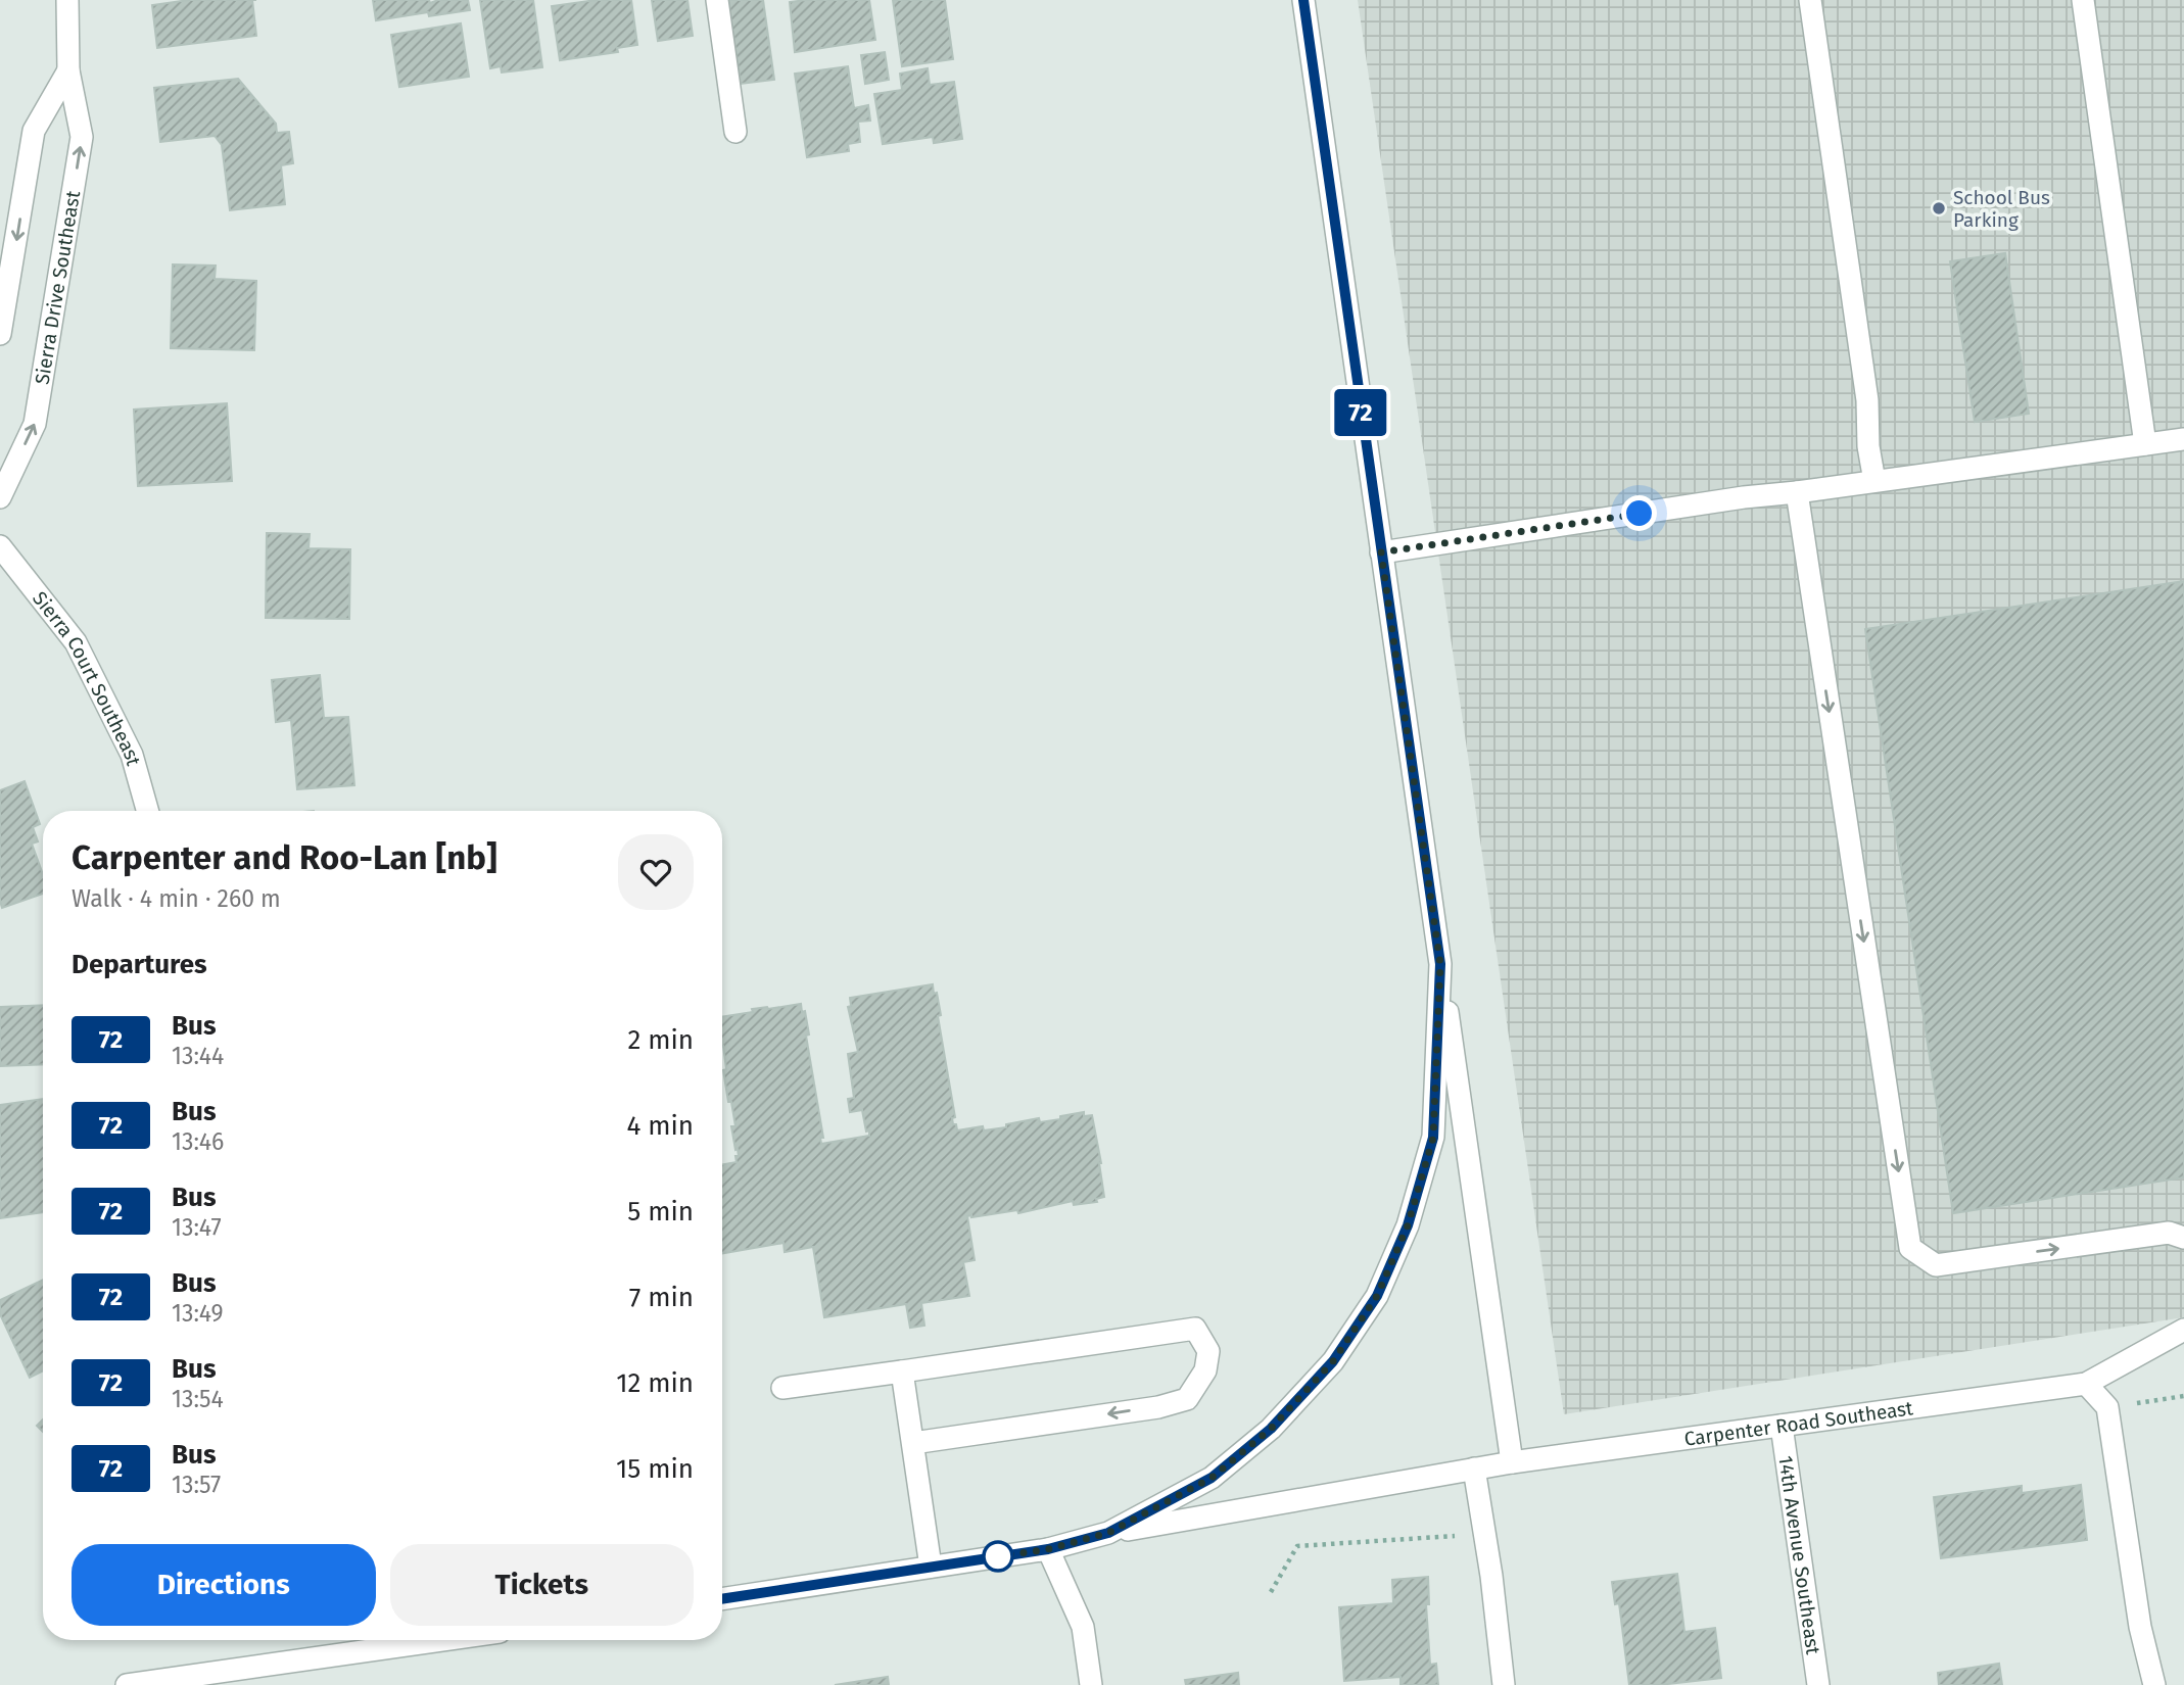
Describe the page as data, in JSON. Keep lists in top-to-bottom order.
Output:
{
  "streets": {
    "street": [
      "Sierra Drive Southeast",
      "Sierra Court Southeast",
      "Carpenter Road Southeast",
      "14th Avenue Southeast"
    ]
  },
  "crossings": [
    ["Carpenter Road Southeast", "14th Avenue Southeast"]
  ],
  "places": ["School Bus Parking"],
  "lines": ["bus line 72"],
  "page": {
    "on_map": "72",
    "heading": [
      ["Carpenter and Roo-Lan [nb]", "Walk · 4 min · 260 m"],
      "Departures"
    ],
    "list": [
      {
        "mark": "72",
        "name": "Bus",
        "note": "13:44",
        "value": "2 min"
      },
      {
        "mark": "72",
        "name": "Bus",
        "note": "13:46",
        "value": "4 min"
      },
      {
        "mark": "72",
        "name": "Bus",
        "note": "13:47",
        "value": "5 min"
      },
      {
        "mark": "72",
        "name": "Bus",
        "note": "13:49",
        "value": "7 min"
      },
      {
        "mark": "72",
        "name": "Bus",
        "note": "13:54",
        "value": "12 min"
      },
      {
        "mark": "72",
        "name": "Bus",
        "note": "13:57",
        "value": "15 min"
      }
    ],
    "buttons": ["Directions", "Tickets"]
  }
}
